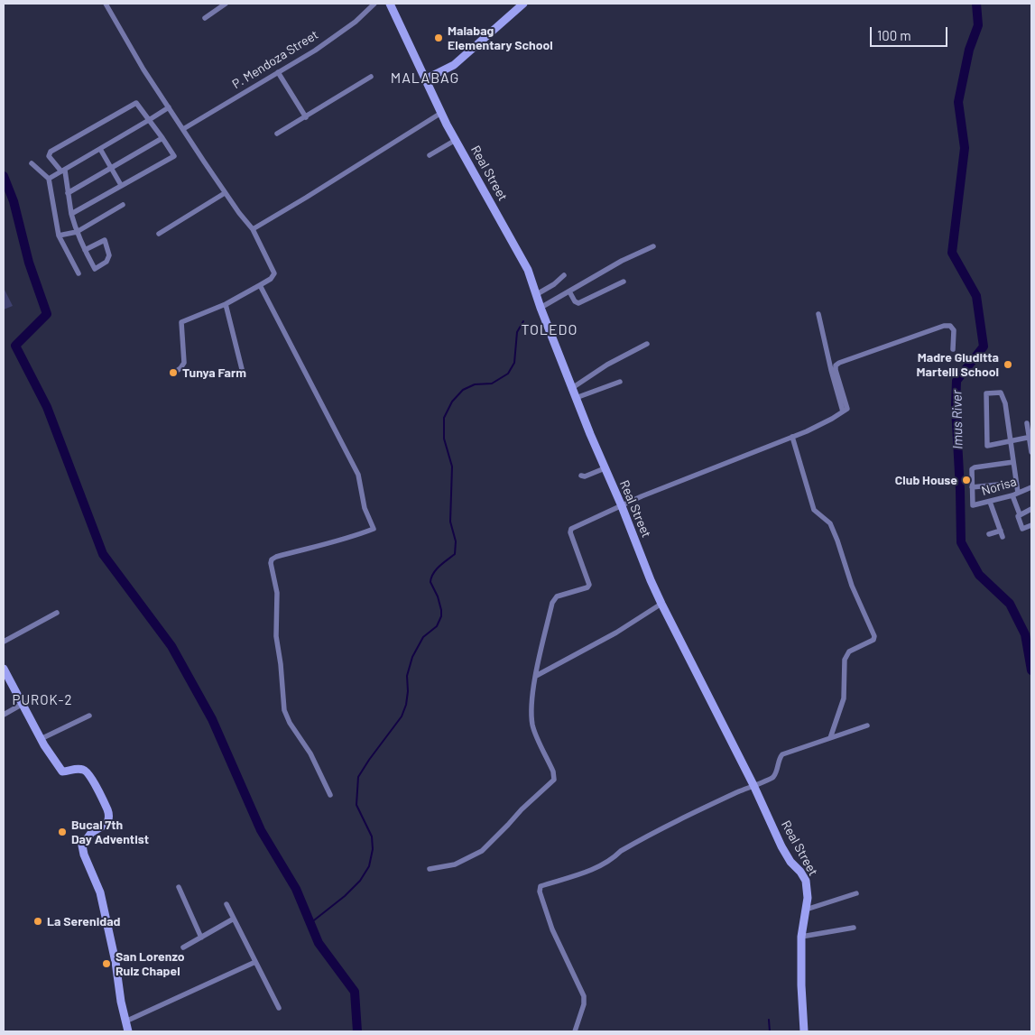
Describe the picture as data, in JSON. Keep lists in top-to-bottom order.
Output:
{
  "streets": {
    "street": ["P. Mendoza Street", "Real Street", "Norisa"]
  },
  "districts": ["MALABAG", "TOLEDO", "PUROK-2"],
  "water": ["Imus River"],
  "places": [
    "Malabag Elementary School",
    "Madre Giuditta Martelli School",
    "Tunya Farm",
    "Club House",
    "Bucal 7th Day Adventist",
    "La Serenidad",
    "San Lorenzo Ruiz Chapel"
  ],
  "scale_bar": "100 m"
}
